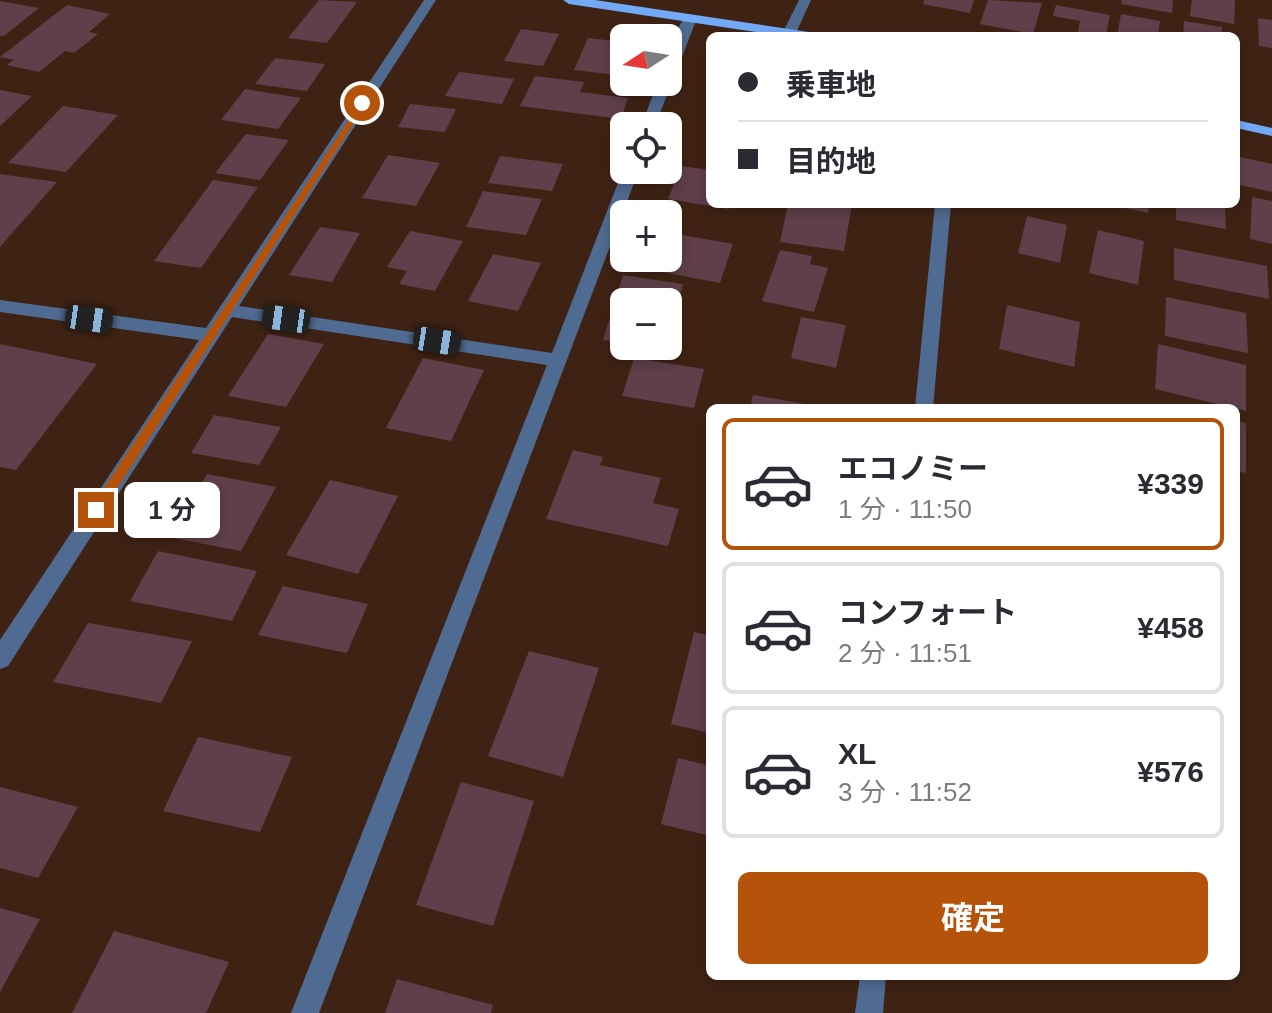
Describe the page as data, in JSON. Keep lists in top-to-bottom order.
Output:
{
  "north": "left",
  "page": {
    "map_buttons": ["+", "−"],
    "banner": ["乗車地", "目的地"],
    "list": [
      {
        "name": "エコノミー",
        "note": "1 分 · 11:50",
        "value": "¥339"
      },
      {
        "name": "コンフォート",
        "note": "2 分 · 11:51",
        "value": "¥458"
      },
      {
        "name": "XL",
        "note": "3 分 · 11:52",
        "value": "¥576"
      }
    ],
    "bubble": "1 分",
    "buttons": "確定"
  }
}
